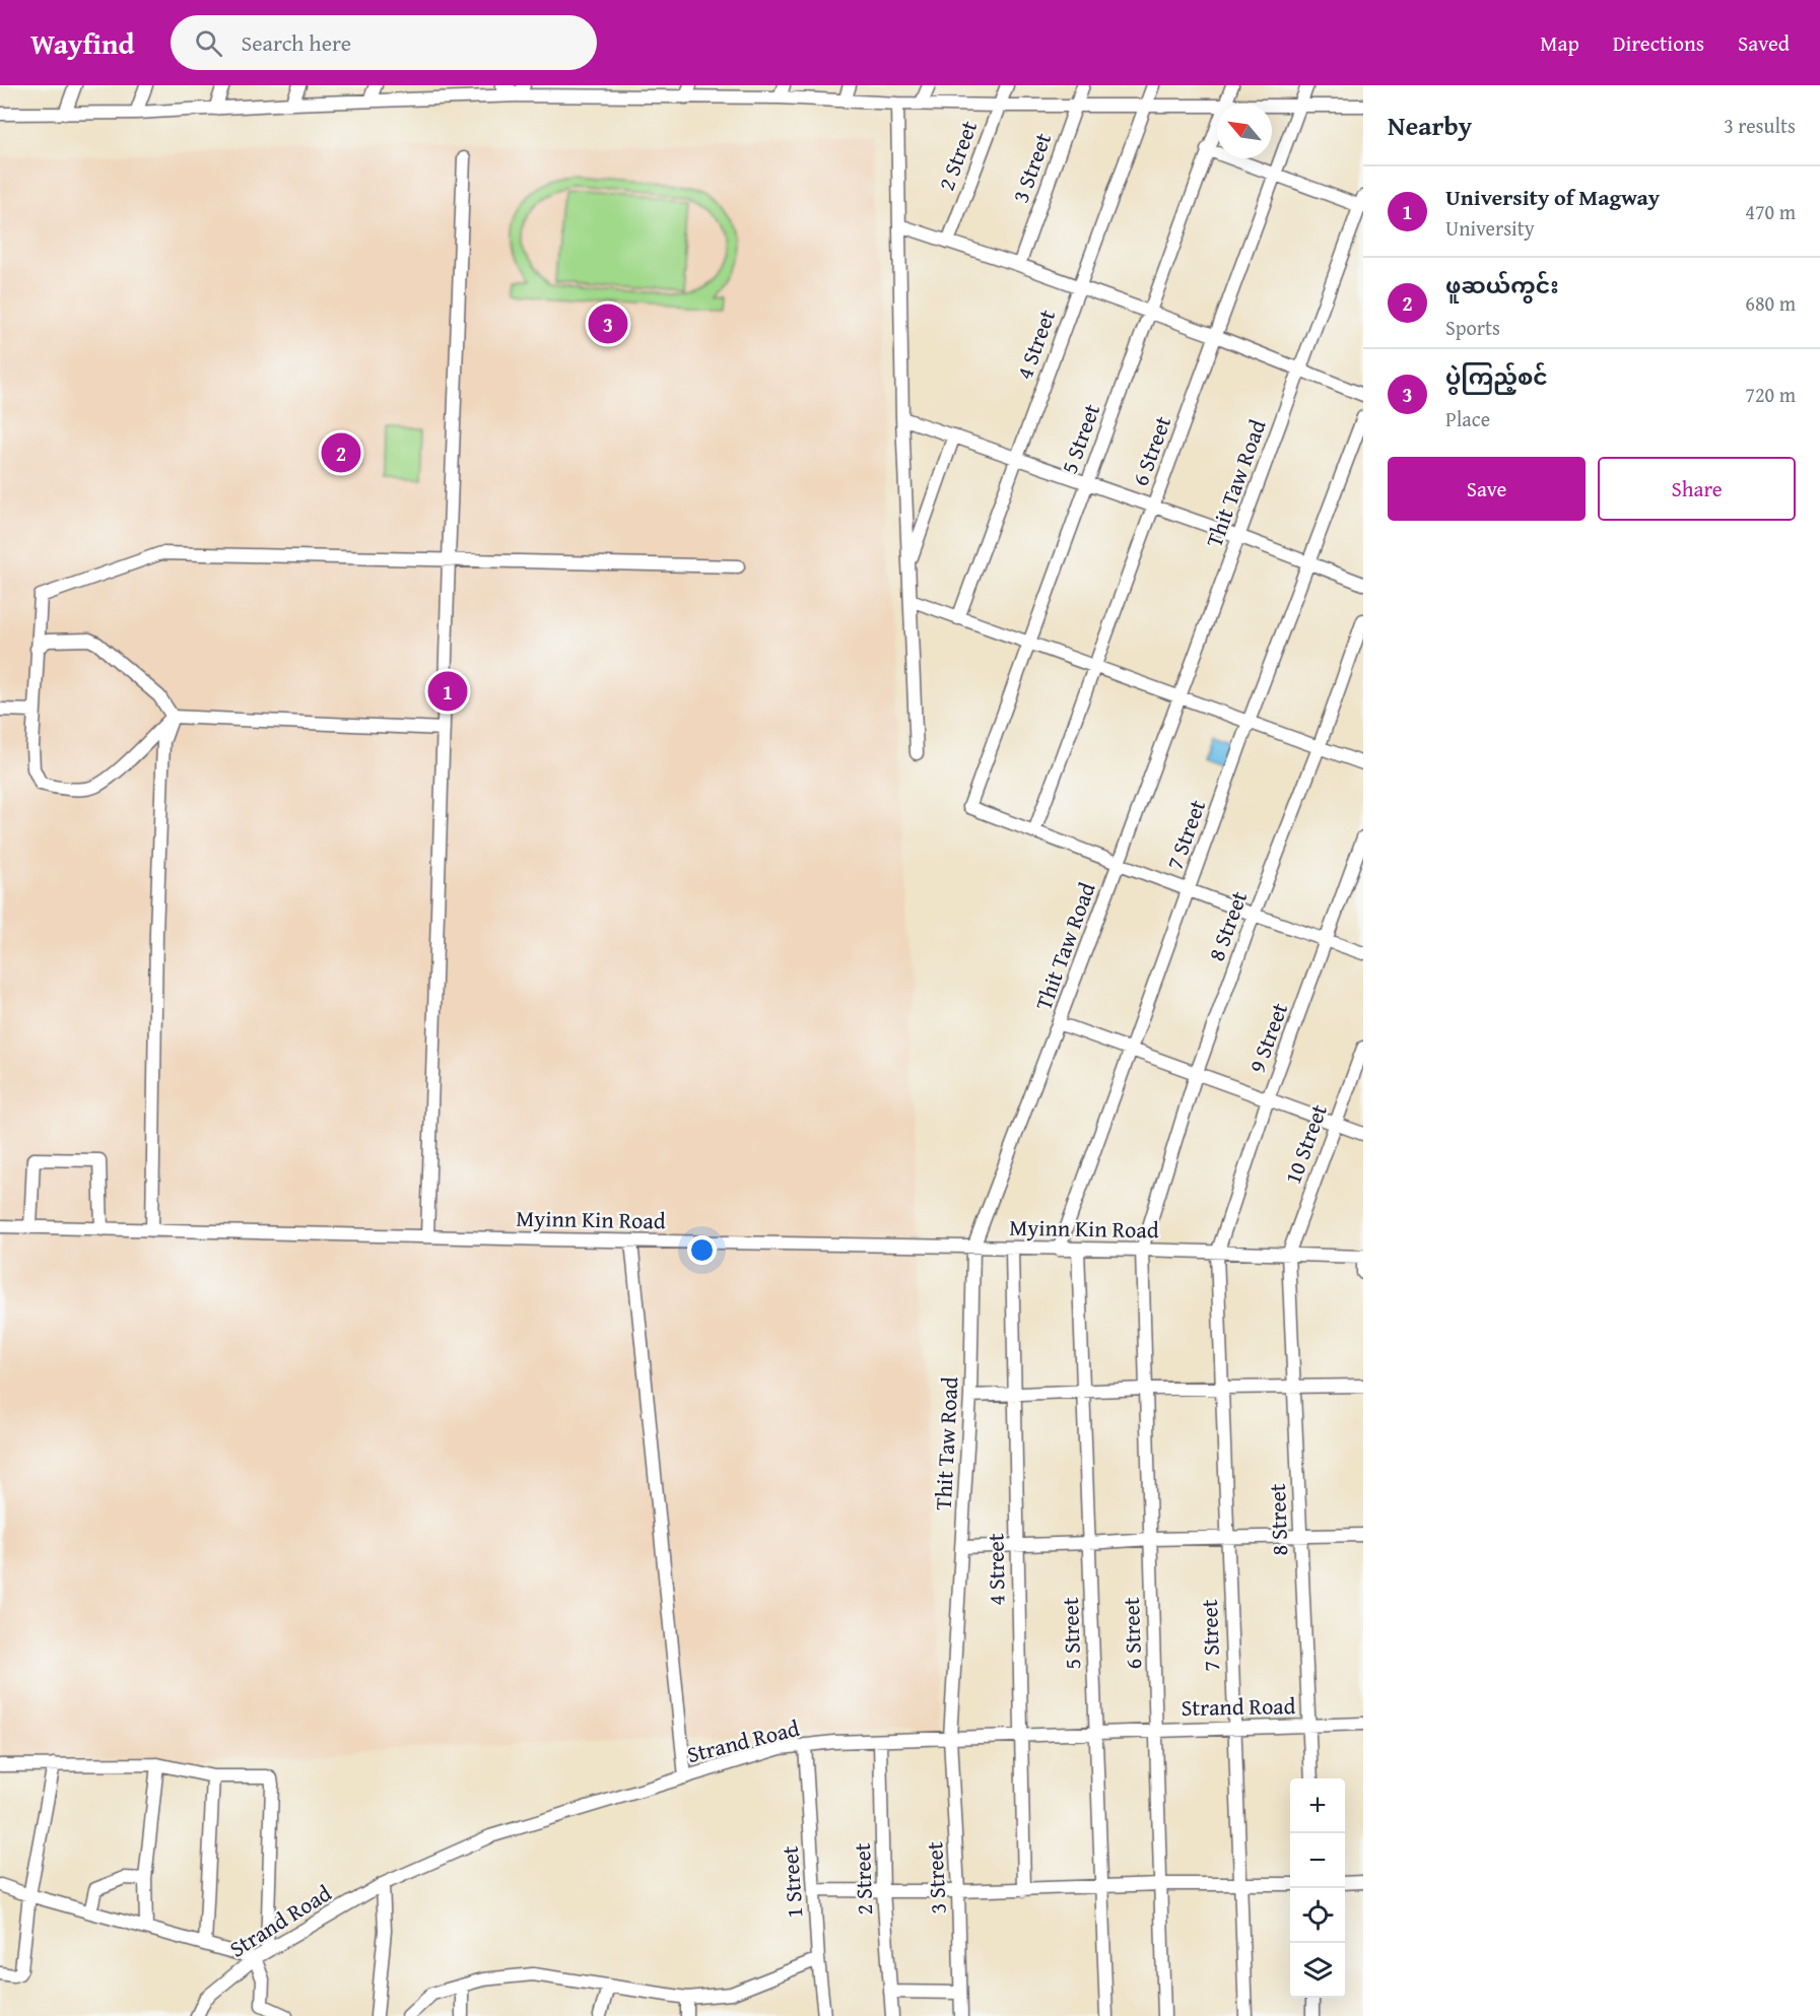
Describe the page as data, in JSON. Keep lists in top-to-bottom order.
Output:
{
  "streets": {
    "street": [
      "2 Street",
      "3 Street",
      "4 Street",
      "5 Street",
      "6 Street",
      "Thit Taw Road",
      "7 Street",
      "8 Street",
      "9 Street",
      "10 Street",
      "Myinn Kin Road",
      "Strand Road",
      "1 Street"
    ]
  },
  "crossings": [
    ["2 Street", "Strand Road"],
    ["3 Street", "Thit Taw Road"],
    ["3 Street", "Strand Road"],
    ["4 Street", "Myinn Kin Road"],
    ["4 Street", "Strand Road"],
    ["5 Street", "6 Street"],
    ["5 Street", "Myinn Kin Road"],
    ["5 Street", "Strand Road"],
    ["6 Street", "8 Street"],
    ["6 Street", "Myinn Kin Road"],
    ["6 Street", "Strand Road"],
    ["Thit Taw Road", "Myinn Kin Road"],
    ["Thit Taw Road", "Strand Road"],
    ["7 Street", "9 Street"],
    ["7 Street", "Myinn Kin Road"],
    ["7 Street", "Strand Road"],
    ["8 Street", "10 Street"],
    ["8 Street", "Myinn Kin Road"],
    ["8 Street", "Strand Road"],
    ["9 Street", "Myinn Kin Road"],
    ["10 Street", "Myinn Kin Road"],
    ["Strand Road", "1 Street"]
  ],
  "north": "top left",
  "page": {
    "header": "Wayfind",
    "search": "Search here",
    "nav": ["Map", "Directions", "Saved"],
    "heading": ["Nearby", "3 results"],
    "list": [
      {
        "mark": "1",
        "name": "University of Magway",
        "note": "University",
        "value": "470 m"
      },
      {
        "mark": "2",
        "name": "ဖူဆယ်ကွင်း",
        "note": "Sports",
        "value": "680 m"
      },
      {
        "mark": "3",
        "name": "ပွဲကြည့်စင်",
        "note": "Place",
        "value": "720 m"
      }
    ],
    "pins": ["3", "2", "1"],
    "buttons": ["Save", "Share"],
    "map_buttons": ["+", "−"]
  }
}
